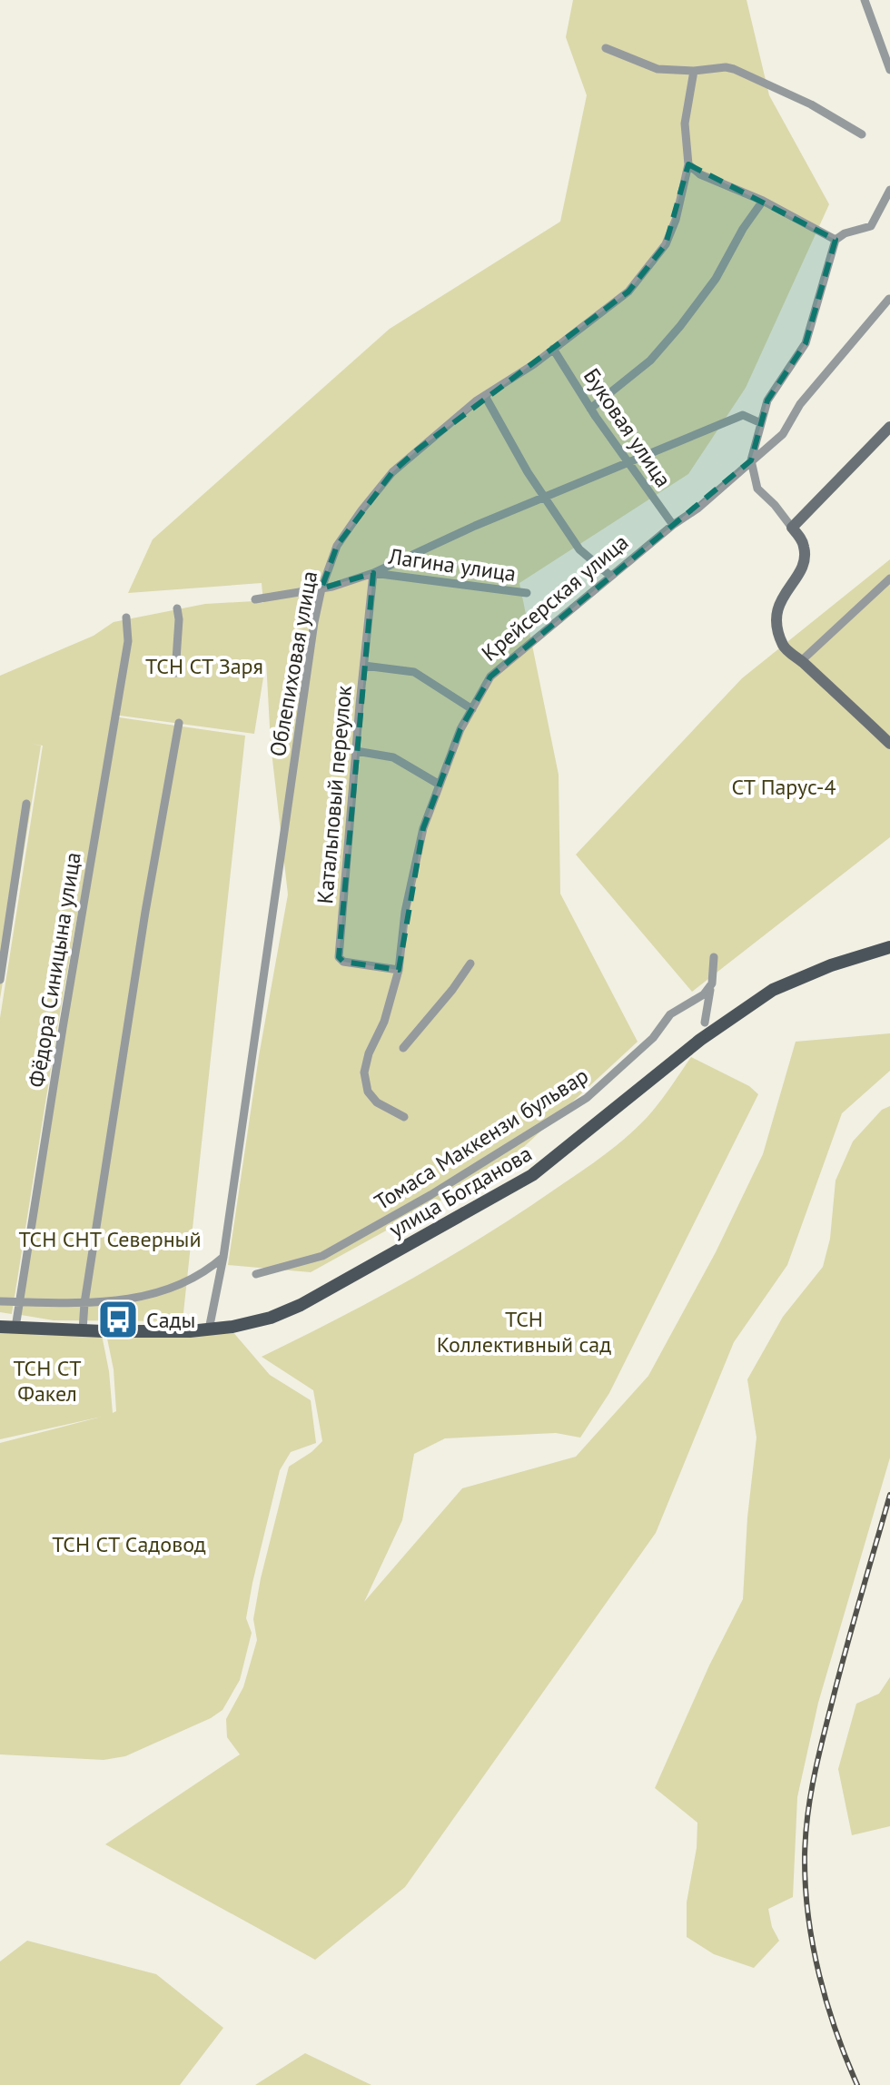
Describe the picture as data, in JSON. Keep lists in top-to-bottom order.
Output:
{
  "streets": {
    "main road": ["улица Богданова"],
    "street": [
      "Буковая улица",
      "Лагина улица",
      "Крейсерская улица",
      "Облепиховая улица",
      "Катальповый переулок",
      "Фёдора Синицына улица",
      "Томаса Маккензи бульвар"
    ]
  },
  "crossings": [
    ["Буковая улица", "Крейсерская улица"],
    ["Буковая улица", "Облепиховая улица"],
    ["Лагина улица", "Катальповый переулок"],
    ["Крейсерская улица", "Катальповый переулок"],
    ["Облепиховая улица", "улица Богданова"],
    ["Фёдора Синицына улица", "улица Богданова"]
  ],
  "parks": [
    "ТСН СТ Заря",
    "СТ Парус-4",
    "ТСН СНТ Северный",
    "ТСН Коллективный сад",
    "ТСН СТ Факел",
    "ТСН СТ Садовод"
  ],
  "places": {
    "bus stop": ["Сады"]
  }
}
